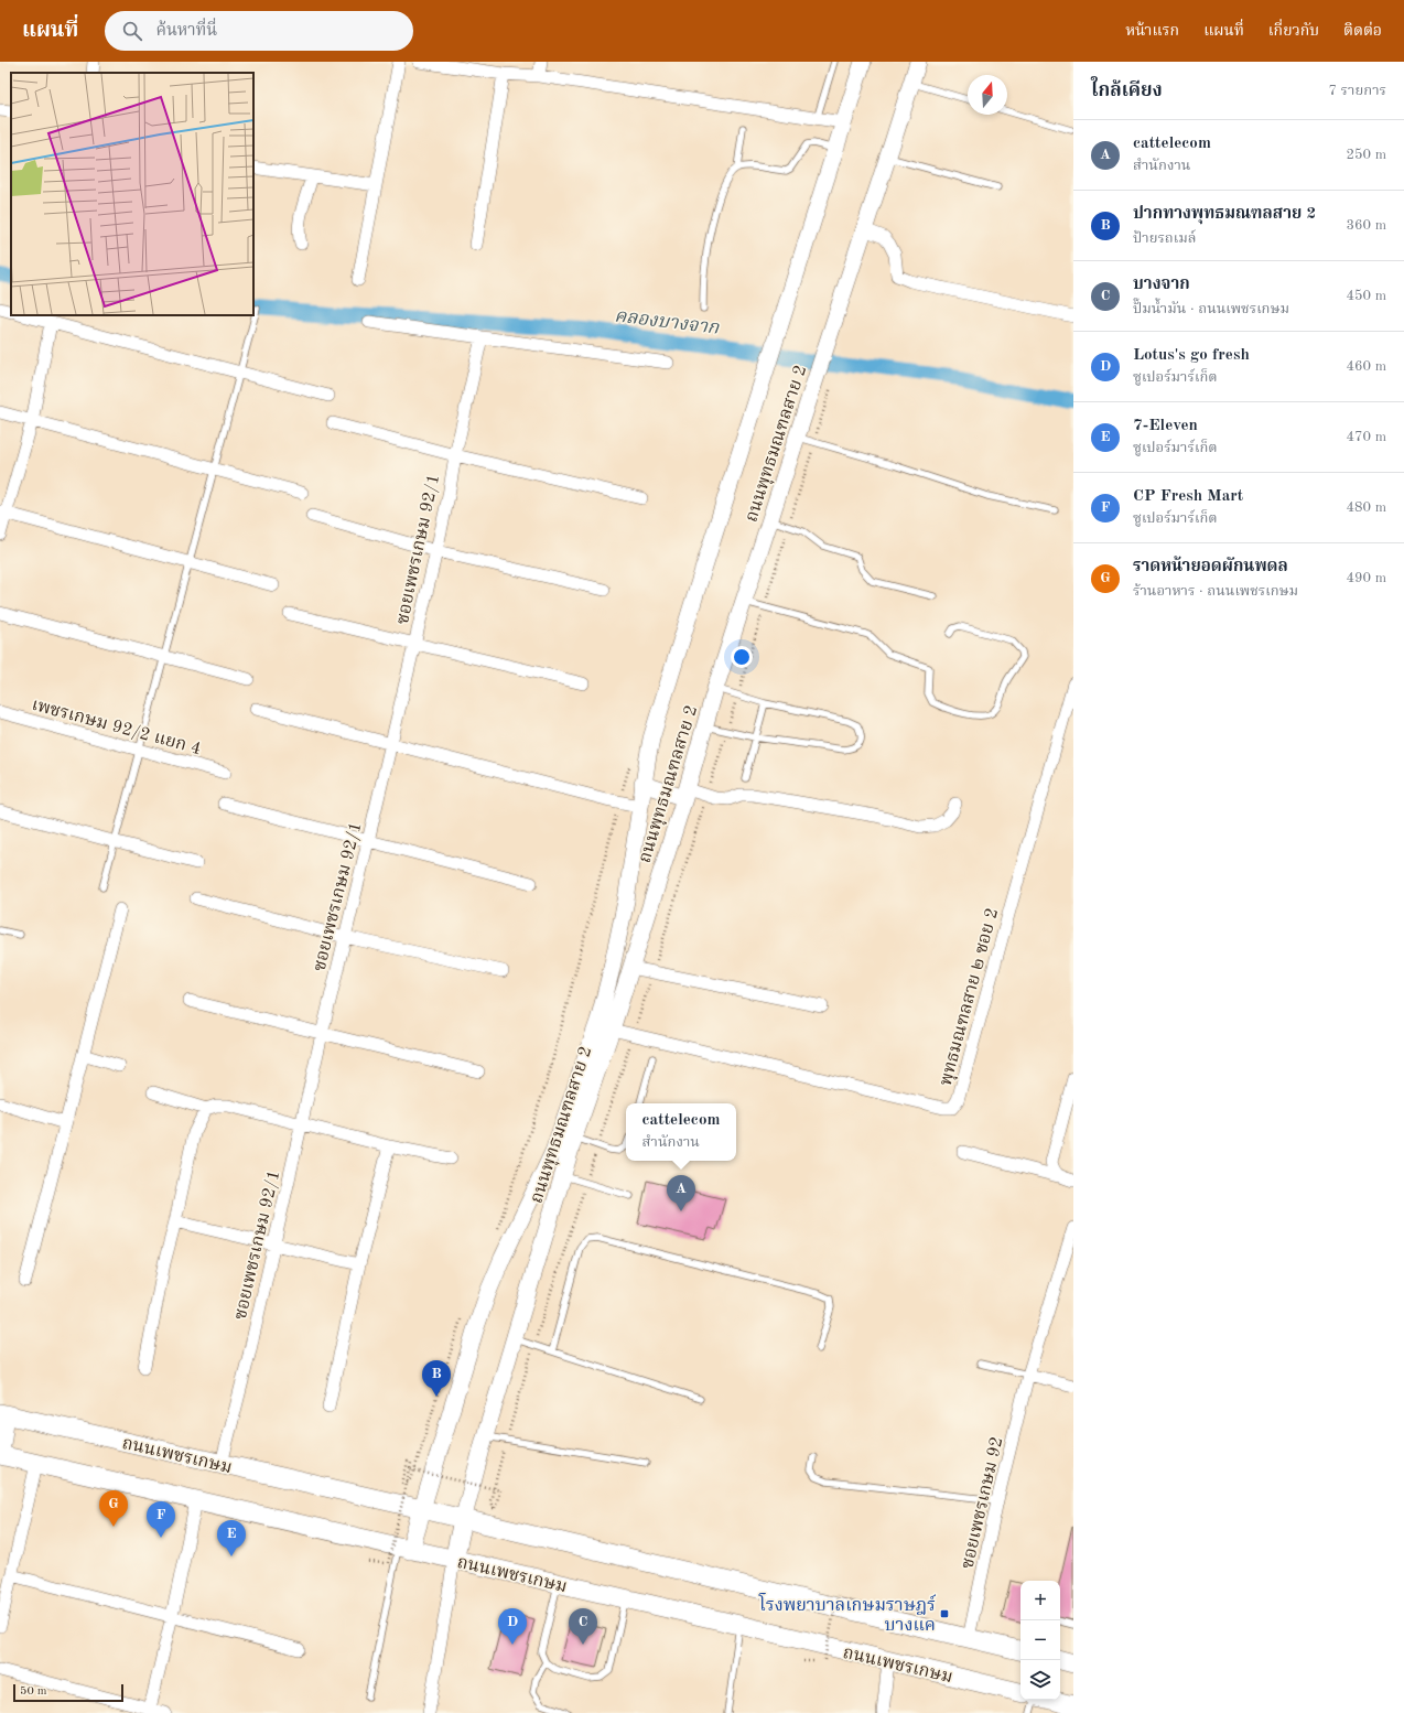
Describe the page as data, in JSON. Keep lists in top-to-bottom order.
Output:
{
  "streets": {
    "main road": ["ถนนพุทธมณฑลสาย 2", "ถนนเพชรเกษม"],
    "street": [
      "ซอยเพชรเกษม 92/1",
      "เพชรเกษม 92/2 แยก 4",
      "พุทธมณฑลสาย ๒ ซอย 2",
      "ซอยเพชรเกษม 92"
    ]
  },
  "crossings": [
    ["ถนนพุทธมณฑลสาย 2", "พุทธมณฑลสาย ๒ ซอย 2"],
    ["ถนนพุทธมณฑลสาย 2", "ถนนเพชรเกษม"],
    ["ซอยเพชรเกษม 92/1", "ถนนเพชรเกษม"],
    ["ถนนเพชรเกษม", "ซอยเพชรเกษม 92"]
  ],
  "water": ["คลองบางจาก"],
  "places": {
    "transit": ["โรงพยาบาลเกษมราษฎร์ บางแค"]
  },
  "scale_bar": "50 m",
  "north": "top",
  "page": {
    "header": "แผนที่",
    "search": "ค้นหาที่นี่",
    "nav": [
      "หน้าแรก",
      "แผนที่",
      "เกี่ยวกับ",
      "ติดต่อ"
    ],
    "heading": ["ใกล้เคียง", "7 รายการ"],
    "list": [
      {
        "mark": "A",
        "name": "cattelecom",
        "note": "สำนักงาน",
        "value": "250 m"
      },
      {
        "mark": "B",
        "name": "ปากทางพุทธมณฑลสาย 2",
        "note": "ป้ายรถเมล์",
        "value": "360 m"
      },
      {
        "mark": "C",
        "name": "บางจาก",
        "note": "ปั๊มน้ำมัน · ถนนเพชรเกษม",
        "value": "450 m"
      },
      {
        "mark": "D",
        "name": "Lotus's go fresh",
        "note": "ซูเปอร์มาร์เก็ต",
        "value": "460 m"
      },
      {
        "mark": "E",
        "name": "7-Eleven",
        "note": "ซูเปอร์มาร์เก็ต",
        "value": "470 m"
      },
      {
        "mark": "F",
        "name": "CP Fresh Mart",
        "note": "ซูเปอร์มาร์เก็ต",
        "value": "480 m"
      },
      {
        "mark": "G",
        "name": "ราดหน้ายอดผักนพดล",
        "note": "ร้านอาหาร · ถนนเพชรเกษม",
        "value": "490 m"
      }
    ],
    "popup": ["cattelecom", "สำนักงาน"],
    "pins": [
      "A",
      "B",
      "G",
      "F",
      "E",
      "C",
      "D"
    ],
    "map_buttons": ["+", "−"],
    "scale": "50 m"
  }
}
